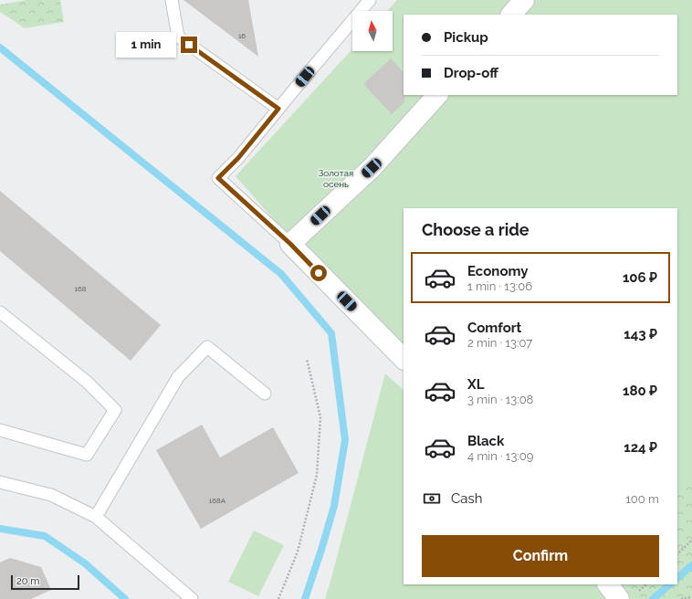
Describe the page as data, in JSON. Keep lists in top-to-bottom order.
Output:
{
  "parks": ["Золотая осень"],
  "house_numbers": ["16", "168", "168А"],
  "scale_bar": "20 m",
  "north": "top",
  "page": {
    "banner": ["Pickup", "Drop-off"],
    "bubble": "1 min",
    "heading": "Choose a ride",
    "list": [
      {
        "name": "Economy",
        "note": "1 min · 13:06",
        "value": "106 ₽"
      },
      {
        "name": "Comfort",
        "note": "2 min · 13:07",
        "value": "143 ₽"
      },
      {
        "name": "XL",
        "note": "3 min · 13:08",
        "value": "180 ₽"
      },
      {
        "name": "Black",
        "note": "4 min · 13:09",
        "value": "124 ₽"
      }
    ],
    "pay": ["Cash", "100 m"],
    "buttons": "Confirm",
    "scale": "20 m"
  }
}
